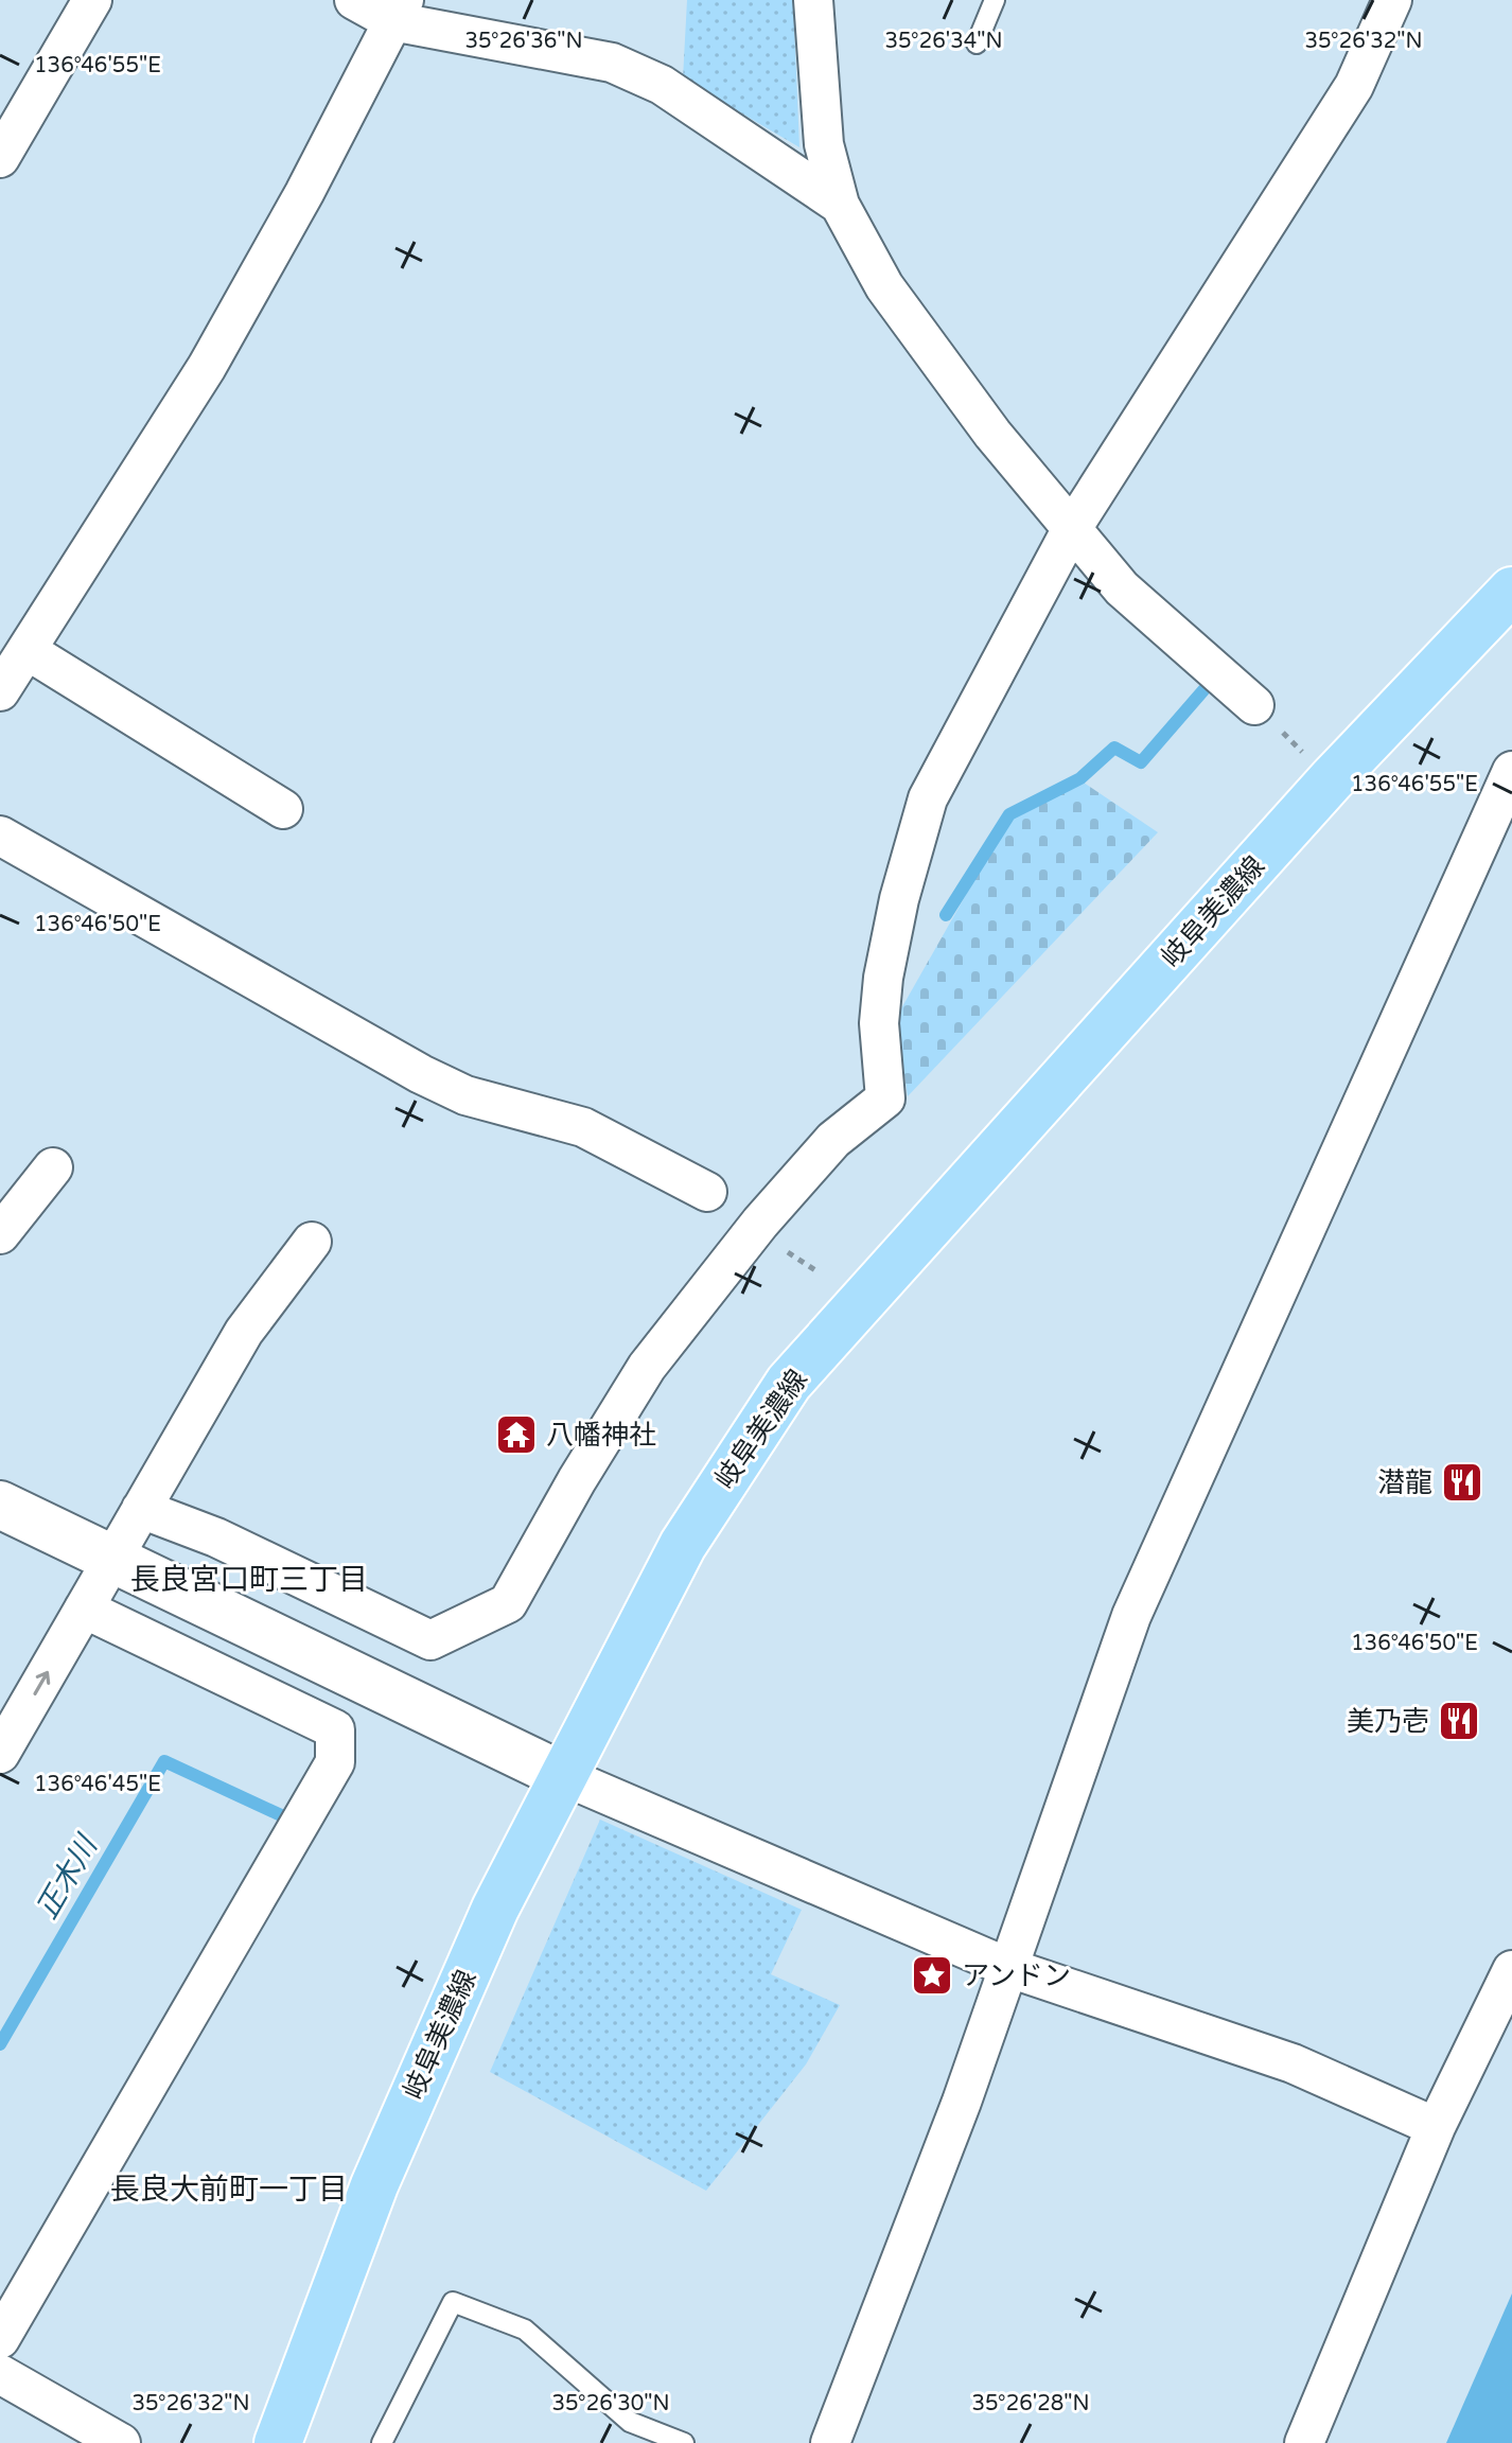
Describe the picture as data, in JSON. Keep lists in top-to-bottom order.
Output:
{
  "streets": {
    "main road": ["岐阜美濃線"]
  },
  "districts": ["長良宮口町三丁目", "長良大前町一丁目"],
  "water": ["正木川"],
  "places": {
    "temple": ["八幡神社"],
    "restaurant": ["潜龍", "美乃壱"],
    "place": ["アンドン"]
  },
  "coordinates": [
    "35°26'36\"N",
    "35°26'34\"N",
    "35°26'32\"N",
    "136°46'55\"E",
    "136°46'50\"E",
    "136°46'45\"E",
    "35°26'30\"N",
    "35°26'28\"N"
  ]
}
